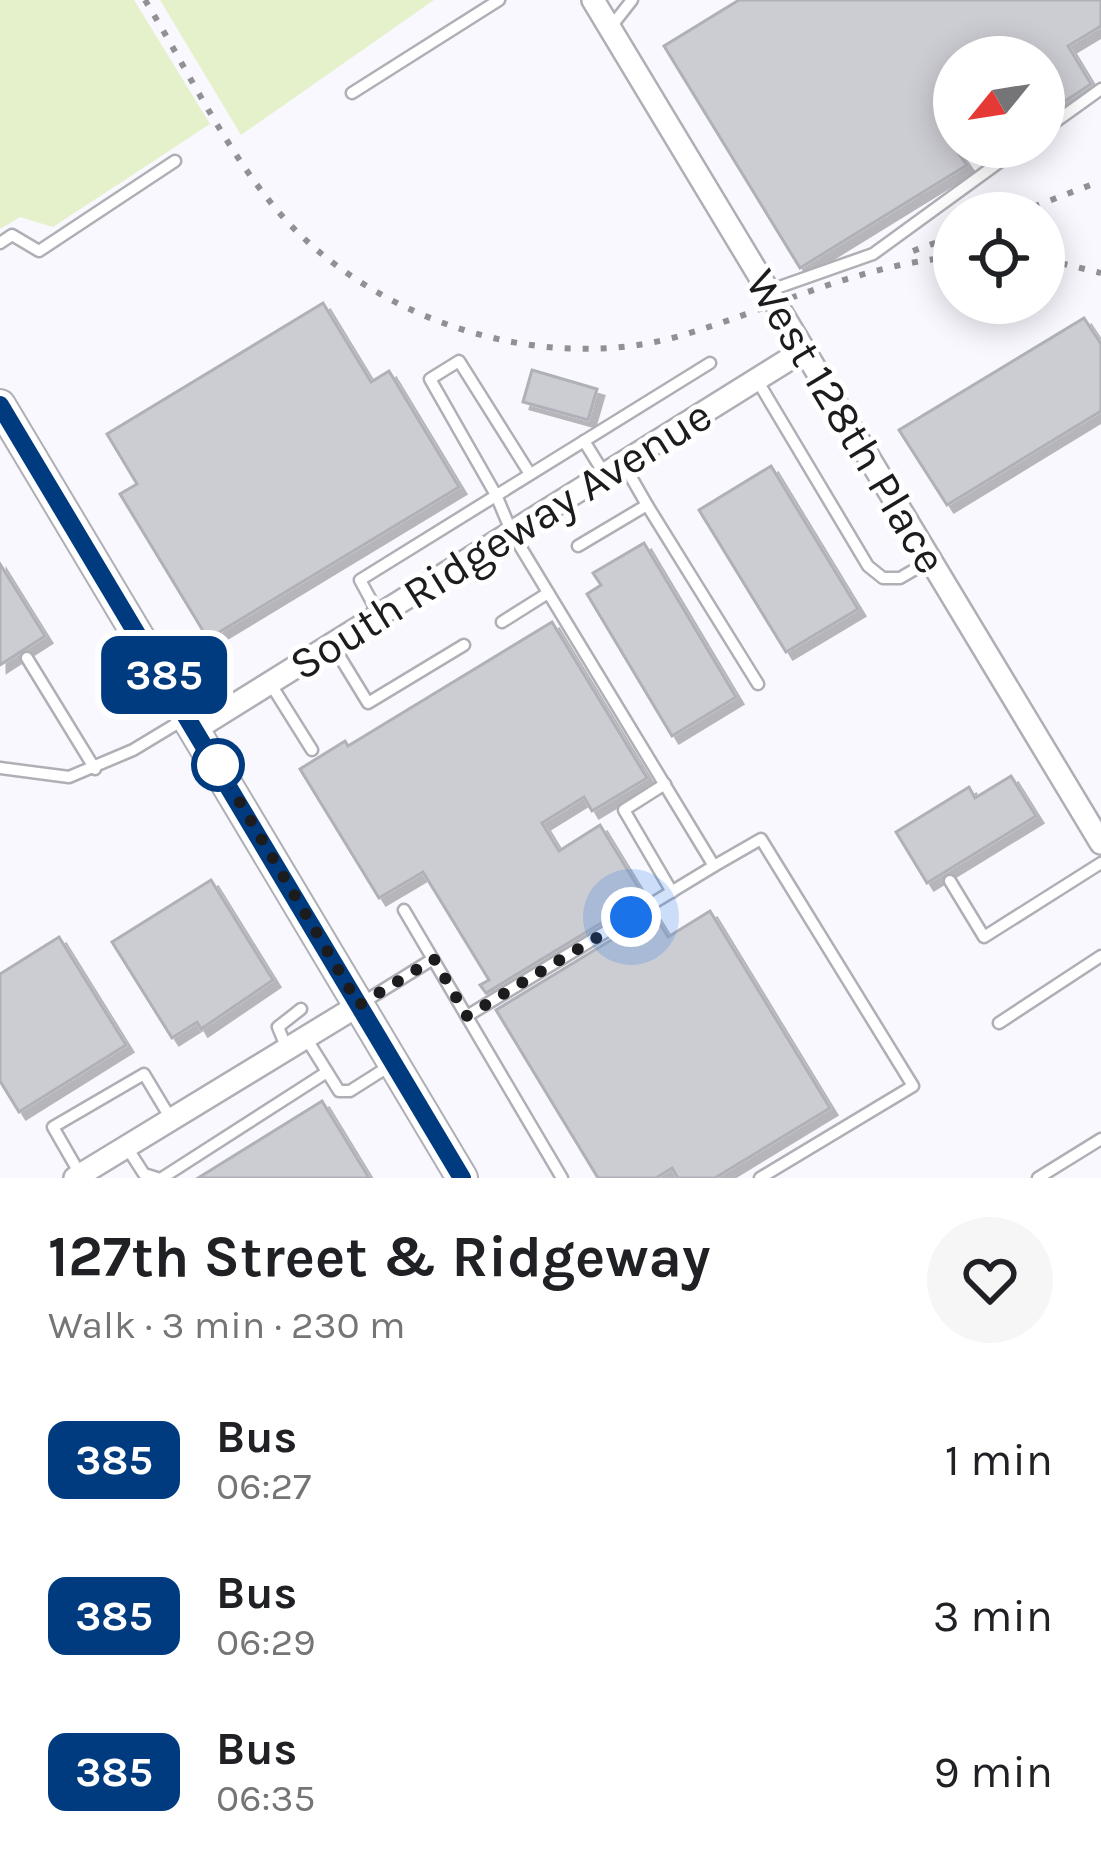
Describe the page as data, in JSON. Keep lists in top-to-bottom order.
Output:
{
  "streets": {
    "street": ["West 128th Place", "South Ridgeway Avenue"]
  },
  "crossings": [
    ["West 128th Place", "South Ridgeway Avenue"]
  ],
  "lines": ["bus line 385"],
  "north": "bottom left",
  "page": {
    "on_map": "385",
    "heading": ["127th Street & Ridgeway", "Walk · 3 min · 230 m"],
    "list": [
      {
        "mark": "385",
        "name": "Bus",
        "note": "06:27",
        "value": "1 min"
      },
      {
        "mark": "385",
        "name": "Bus",
        "note": "06:29",
        "value": "3 min"
      },
      {
        "mark": "385",
        "name": "Bus",
        "note": "06:35",
        "value": "9 min"
      }
    ]
  }
}
